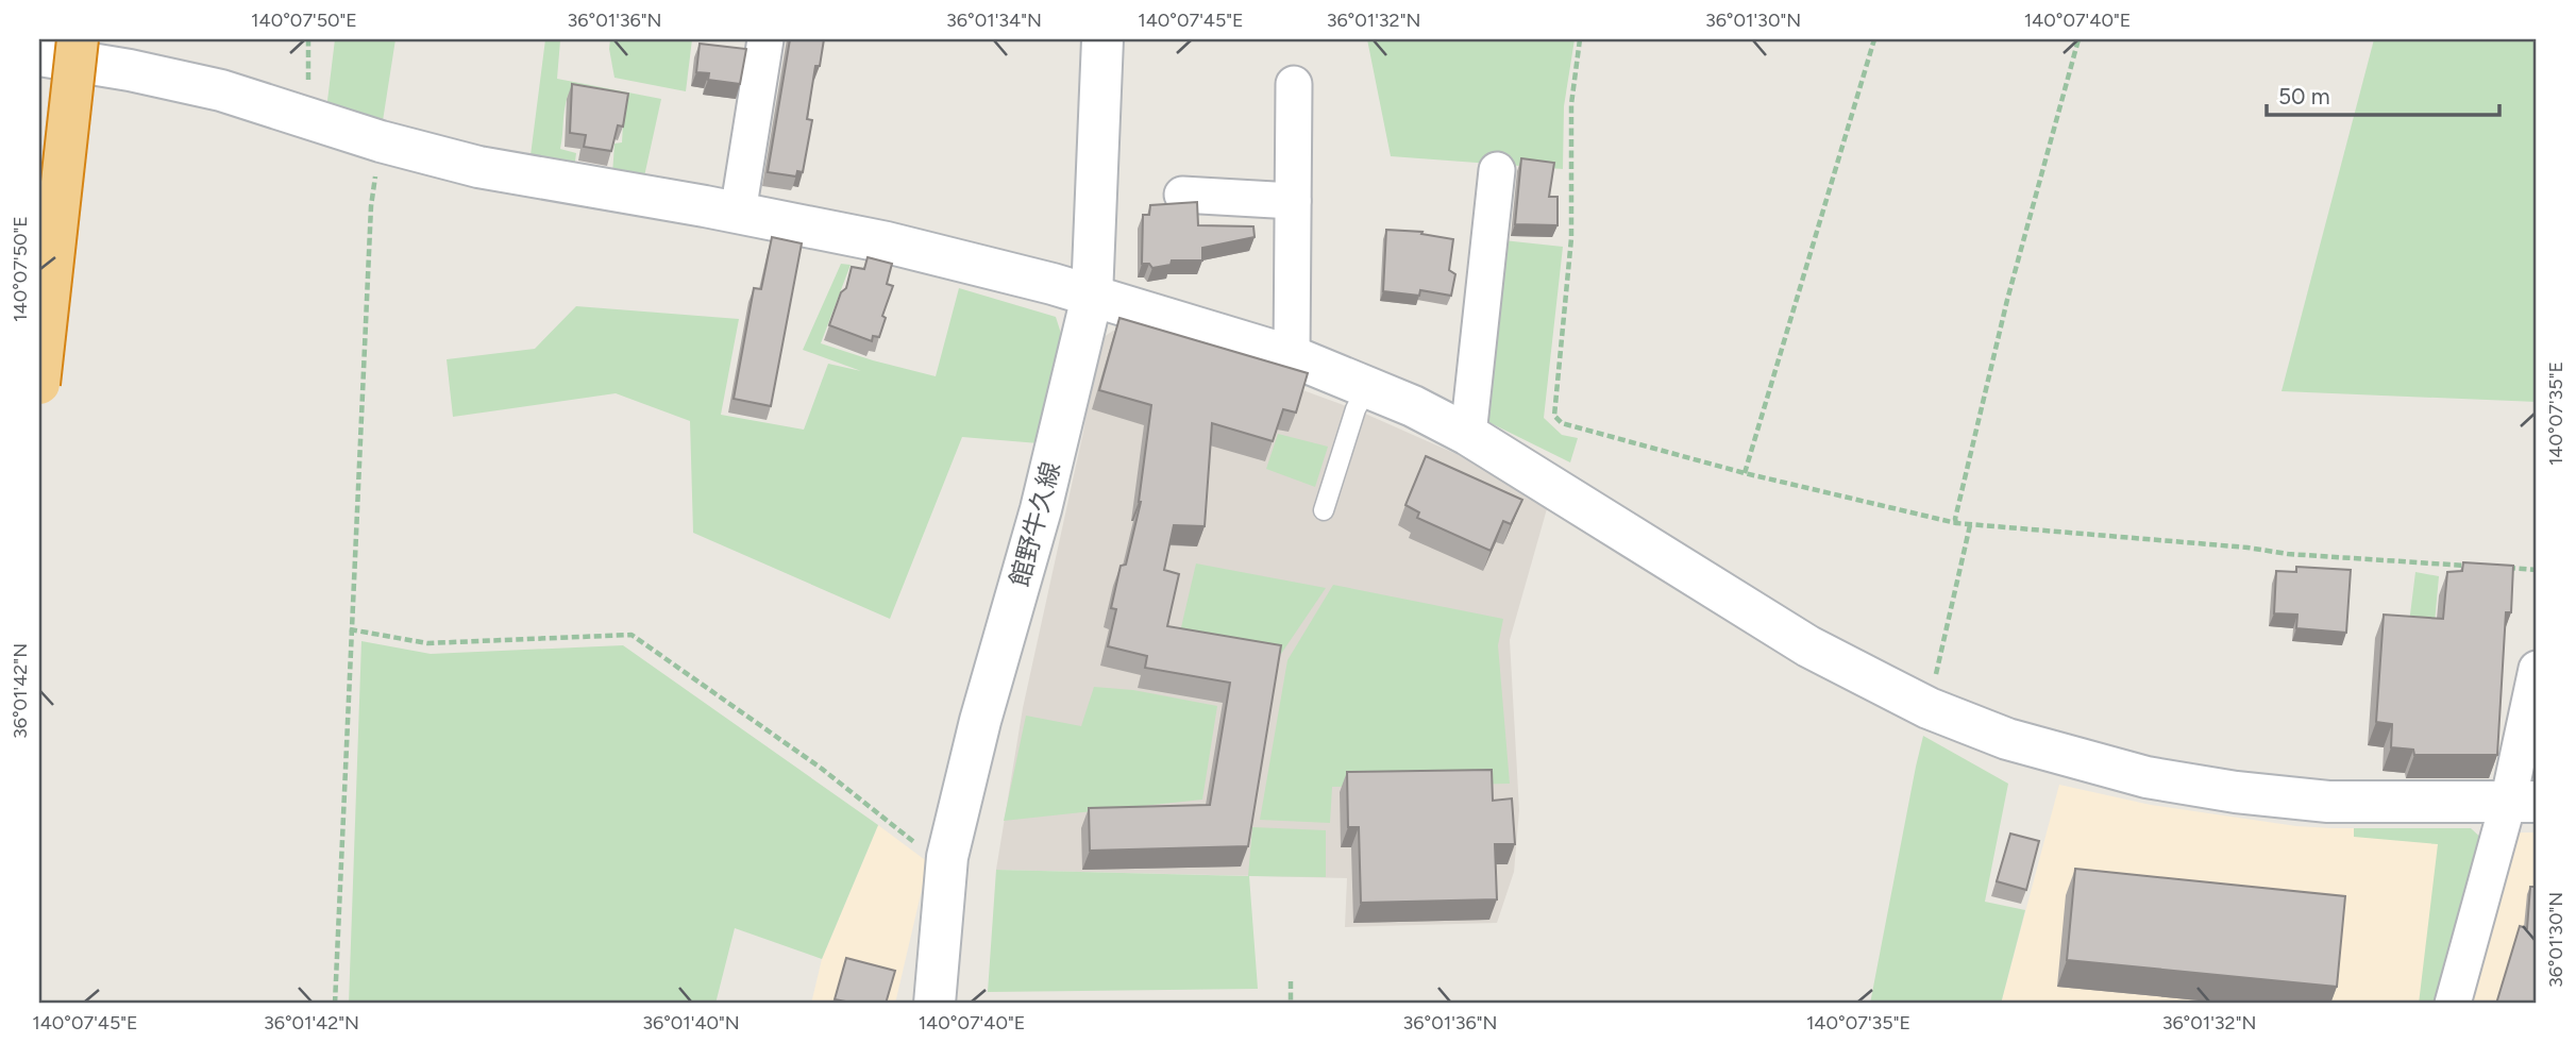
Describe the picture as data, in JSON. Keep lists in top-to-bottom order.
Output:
{
  "streets": {
    "street": ["館野牛久線"]
  },
  "scale_bar": "50 m",
  "coordinates": [
    "140°07'50\"E",
    "36°01'36\"N",
    "36°01'34\"N",
    "140°07'45\"E",
    "36°01'32\"N",
    "36°01'30\"N",
    "140°07'40\"E",
    "140°07'35\"E",
    "36°01'42\"N",
    "36°01'40\"N"
  ]
}
